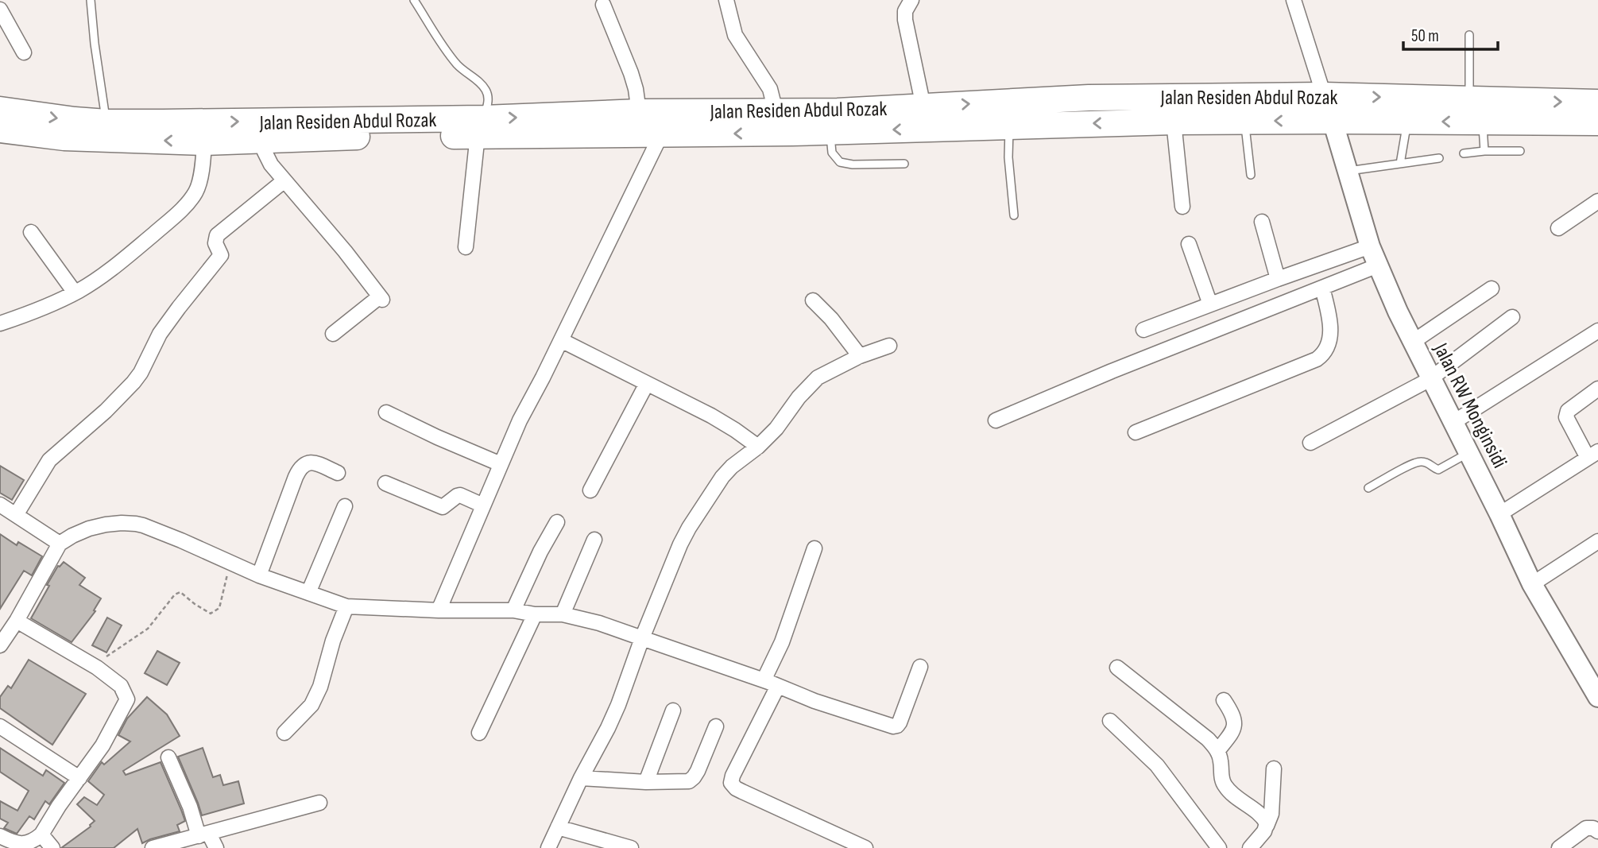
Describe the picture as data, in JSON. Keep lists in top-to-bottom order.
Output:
{
  "streets": {
    "highway": ["Jalan Residen Abdul Rozak"],
    "street": ["Jalan RW Monginsidi"]
  },
  "crossings": [
    ["Jalan Residen Abdul Rozak", "Jalan RW Monginsidi"]
  ],
  "scale_bar": "50 m"
}
